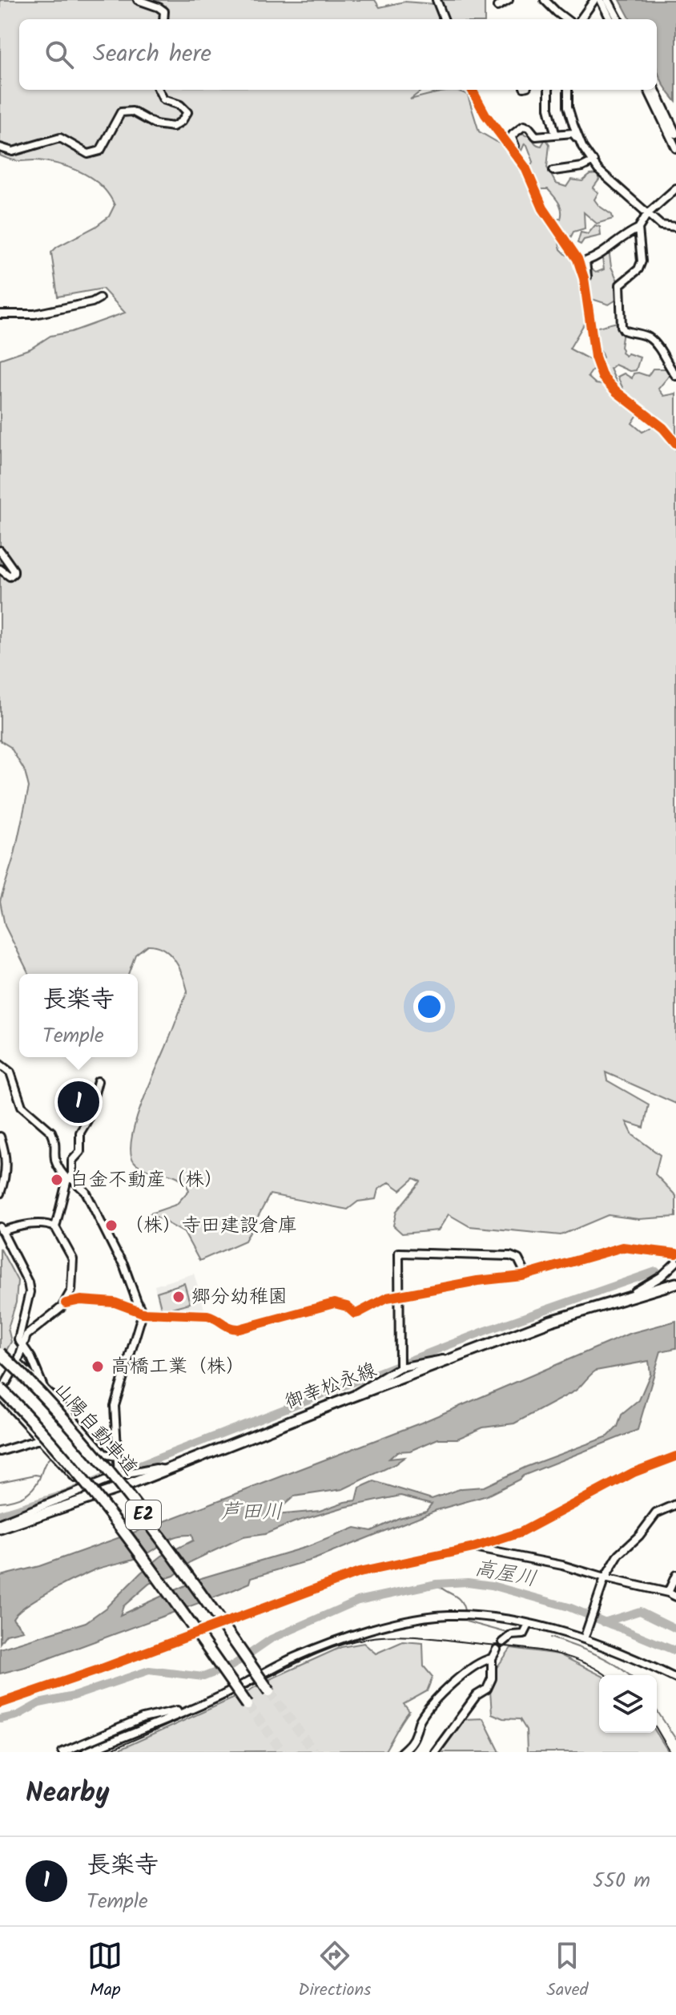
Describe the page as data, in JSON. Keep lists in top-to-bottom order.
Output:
{
  "streets": {
    "highway": ["山陽自動車道", "E2"],
    "main road": ["御幸松永線"]
  },
  "water": ["芦田川", "高屋川"],
  "places": [
    "白金不動産（株）",
    "（株）寺田建設倉庫",
    "郷分幼稚園",
    "高橋工業（株）"
  ],
  "page": {
    "search": "Search here",
    "popup": ["長楽寺", "Temple"],
    "pins": "1",
    "heading": "Nearby",
    "list": [
      {
        "mark": "1",
        "name": "長楽寺",
        "note": "Temple",
        "value": "550 m"
      }
    ],
    "nav": ["Map", "Directions", "Saved"]
  }
}
